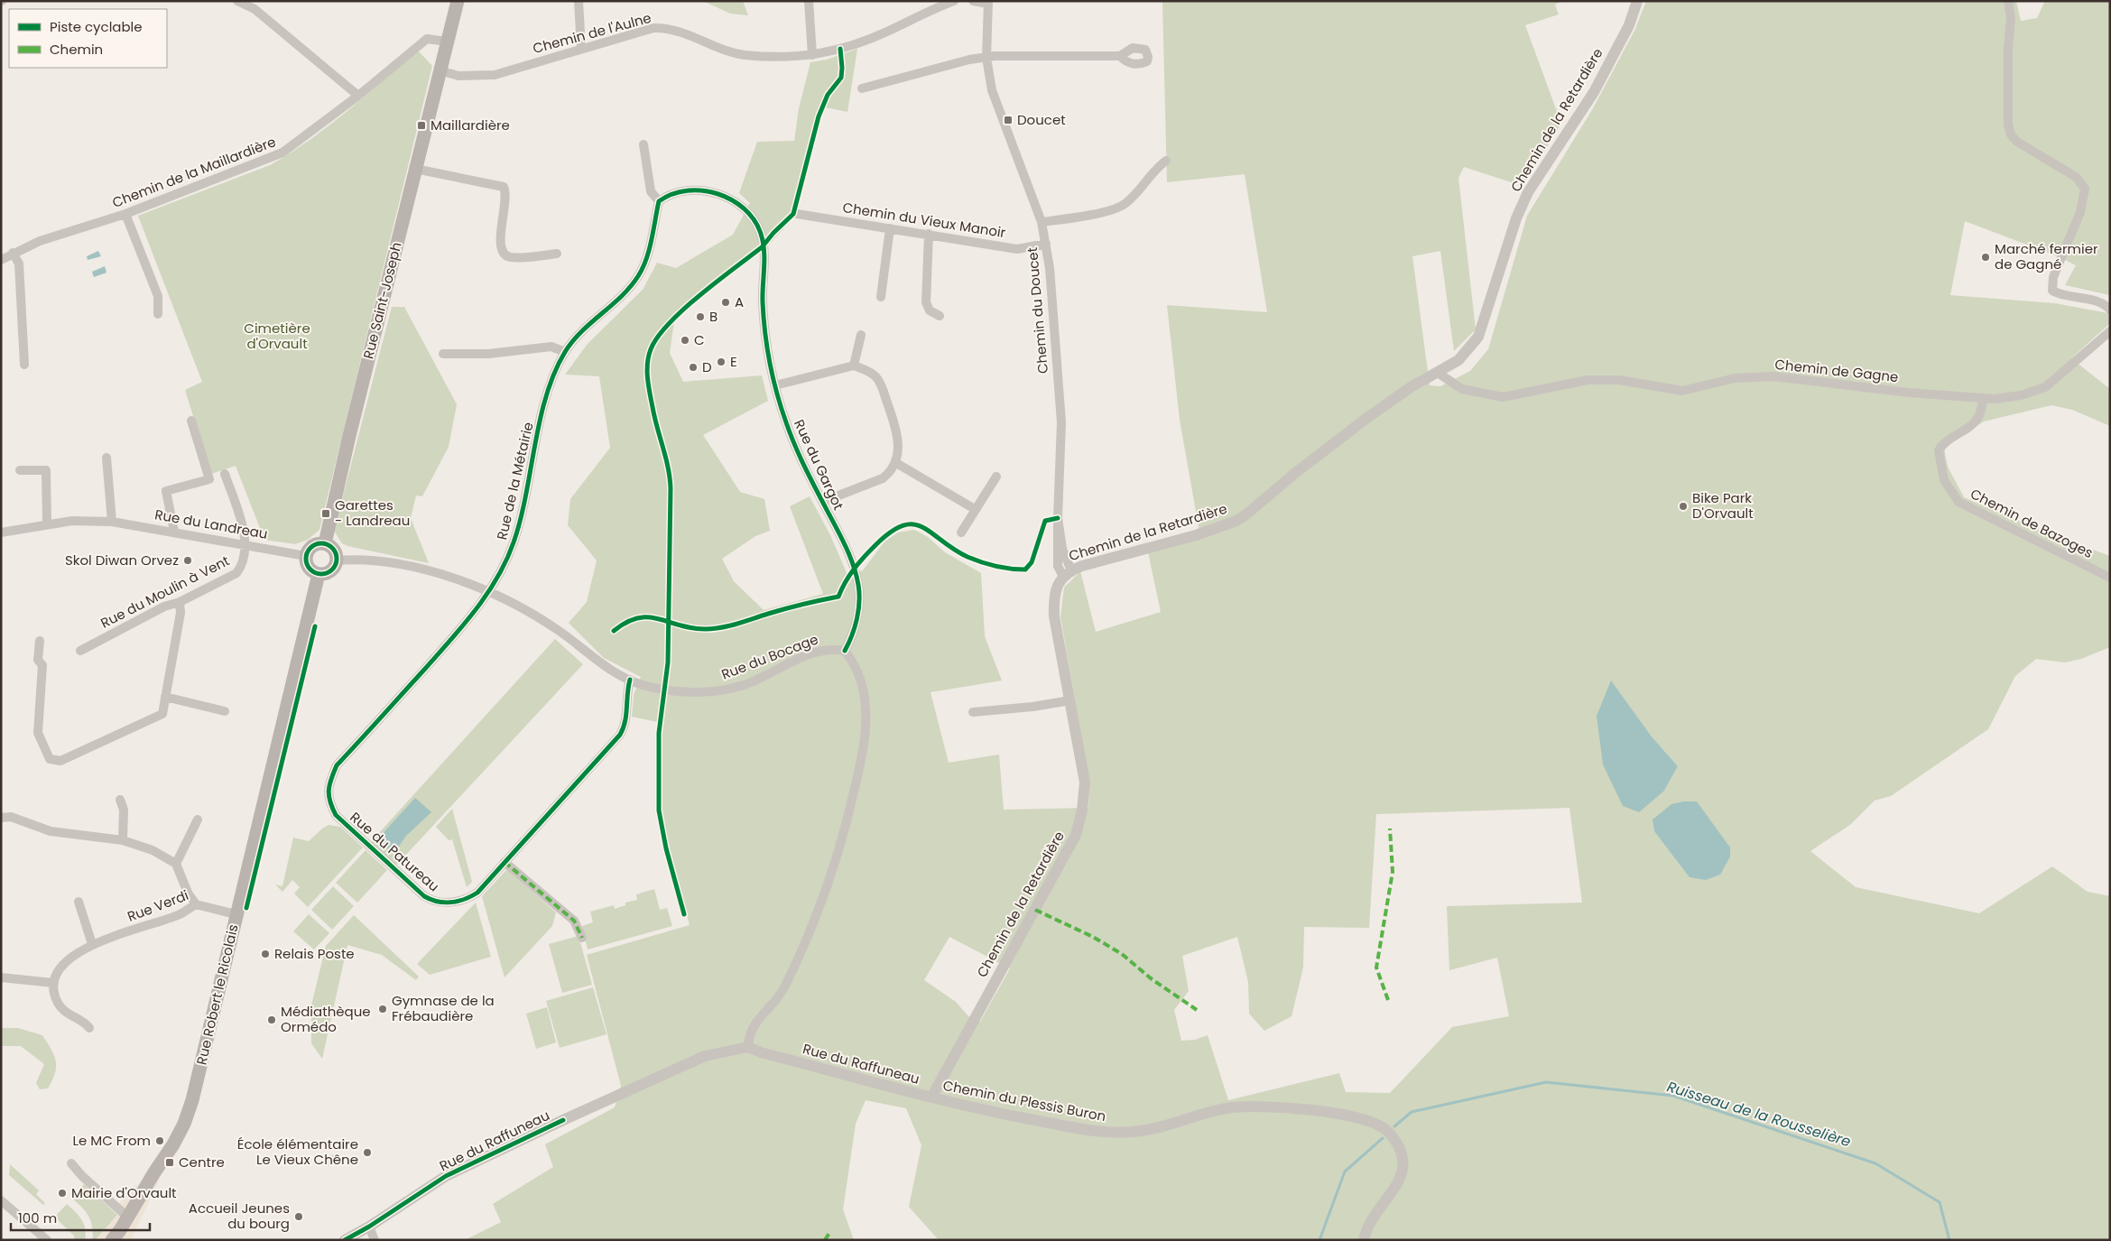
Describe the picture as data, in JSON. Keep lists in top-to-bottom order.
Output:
{
  "streets": {
    "main road": ["Rue Saint-Joseph", "Rue Robert le Ricolais"],
    "street": [
      "Chemin de l'Aulne",
      "Chemin de la Retardière",
      "Chemin de la Maillardière",
      "Chemin du Vieux Manoir",
      "Chemin du Doucet",
      "Chemin de Gagne",
      "Rue du Gargot",
      "Rue de la Métairie",
      "Chemin de Bazoges",
      "Rue du Landreau",
      "Rue du Moulin à Vent",
      "Rue du Bocage",
      "Rue du Patureau",
      "Rue Verdi",
      "Rue du Raffuneau",
      "Chemin du Plessis Buron"
    ]
  },
  "crossings": [
    ["Chemin de l'Aulne", "Rue Saint-Joseph"],
    ["Chemin de la Retardière", "Chemin du Doucet"],
    ["Chemin de la Retardière", "Chemin de Gagne"],
    ["Chemin de la Retardière", "Rue du Raffuneau"],
    ["Chemin de la Retardière", "Chemin du Plessis Buron"],
    ["Chemin de la Maillardière", "Rue Saint-Joseph"],
    ["Chemin du Vieux Manoir", "Chemin du Doucet"],
    ["Rue Saint-Joseph", "Rue du Landreau"],
    ["Rue Saint-Joseph", "Rue du Bocage"],
    ["Rue Saint-Joseph", "Rue Robert le Ricolais"],
    ["Chemin de Gagne", "Chemin de Bazoges"],
    ["Rue du Gargot", "Rue de la Métairie"],
    ["Rue du Gargot", "Rue du Bocage"],
    ["Rue de la Métairie", "Rue du Bocage"],
    ["Rue de la Métairie", "Rue du Patureau"],
    ["Rue du Landreau", "Rue du Moulin à Vent"],
    ["Rue du Landreau", "Rue du Bocage"],
    ["Rue du Landreau", "Rue Robert le Ricolais"],
    ["Rue du Bocage", "Rue du Patureau"],
    ["Rue du Bocage", "Rue Robert le Ricolais"],
    ["Rue Verdi", "Rue Robert le Ricolais"],
    ["Rue du Raffuneau", "Chemin du Plessis Buron"]
  ],
  "water": ["Ruisseau de la Rousselière"],
  "parks": ["Cimetière d'Orvault"],
  "places": {
    "transit": [
      "Doucet",
      "Maillardière",
      "Garettes - Landreau",
      "Centre"
    ],
    "other": [
      "Marché fermier de Gagné",
      "A",
      "B",
      "C",
      "E",
      "D",
      "Bike Park D'Orvault",
      "Skol Diwan Orvez",
      "Relais Poste",
      "Gymnase de la Frébaudière",
      "Médiathèque Ormédo",
      "Le MC From",
      "École élémentaire Le Vieux Chêne",
      "Mairie d'Orvault",
      "Accueil Jeunes du bourg"
    ]
  },
  "legend": ["Piste cyclable", "Chemin"],
  "scale_bar": "100 m"
}
